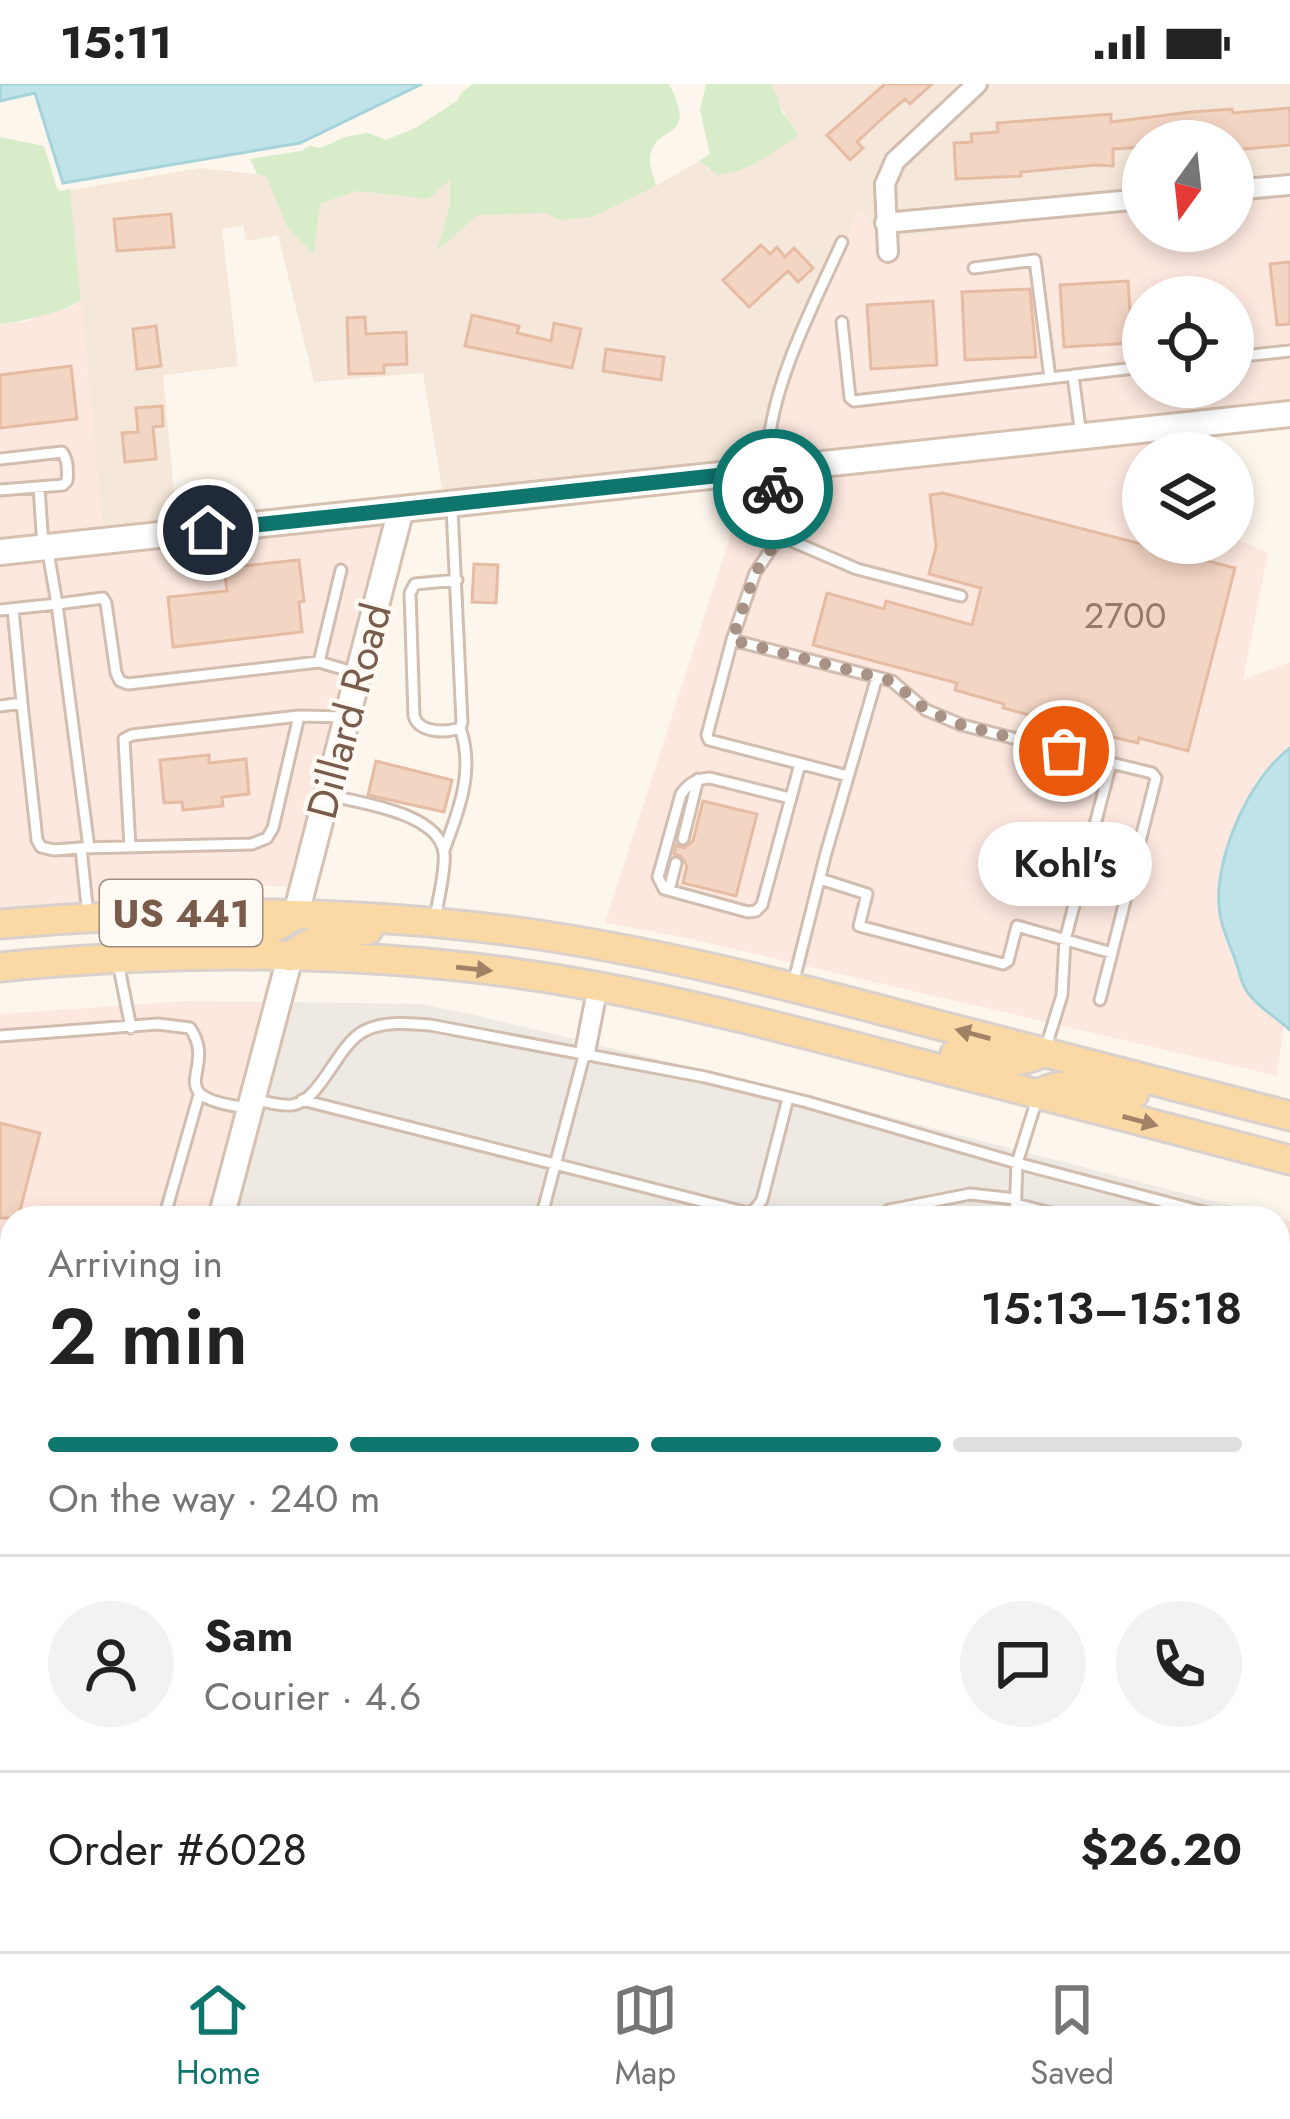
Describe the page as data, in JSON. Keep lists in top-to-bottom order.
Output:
{
  "streets": {
    "main road": ["US 441"],
    "street": ["Dillard Road"]
  },
  "crossings": [
    ["Dillard Road", "US 441"]
  ],
  "places": ["Kohl's"],
  "house_numbers": ["2700"],
  "north": "bottom",
  "page": {
    "status": "15:11",
    "bubble": "Kohl's",
    "heading": ["2 min", "Arriving in", "15:13–15:18"],
    "panel": [
      "Sam",
      "Courier · 4.6",
      "Order #6028",
      "$26.20"
    ],
    "bar": "On the way · 240 m",
    "tabs": ["Home", "Map", "Saved"]
  }
}
